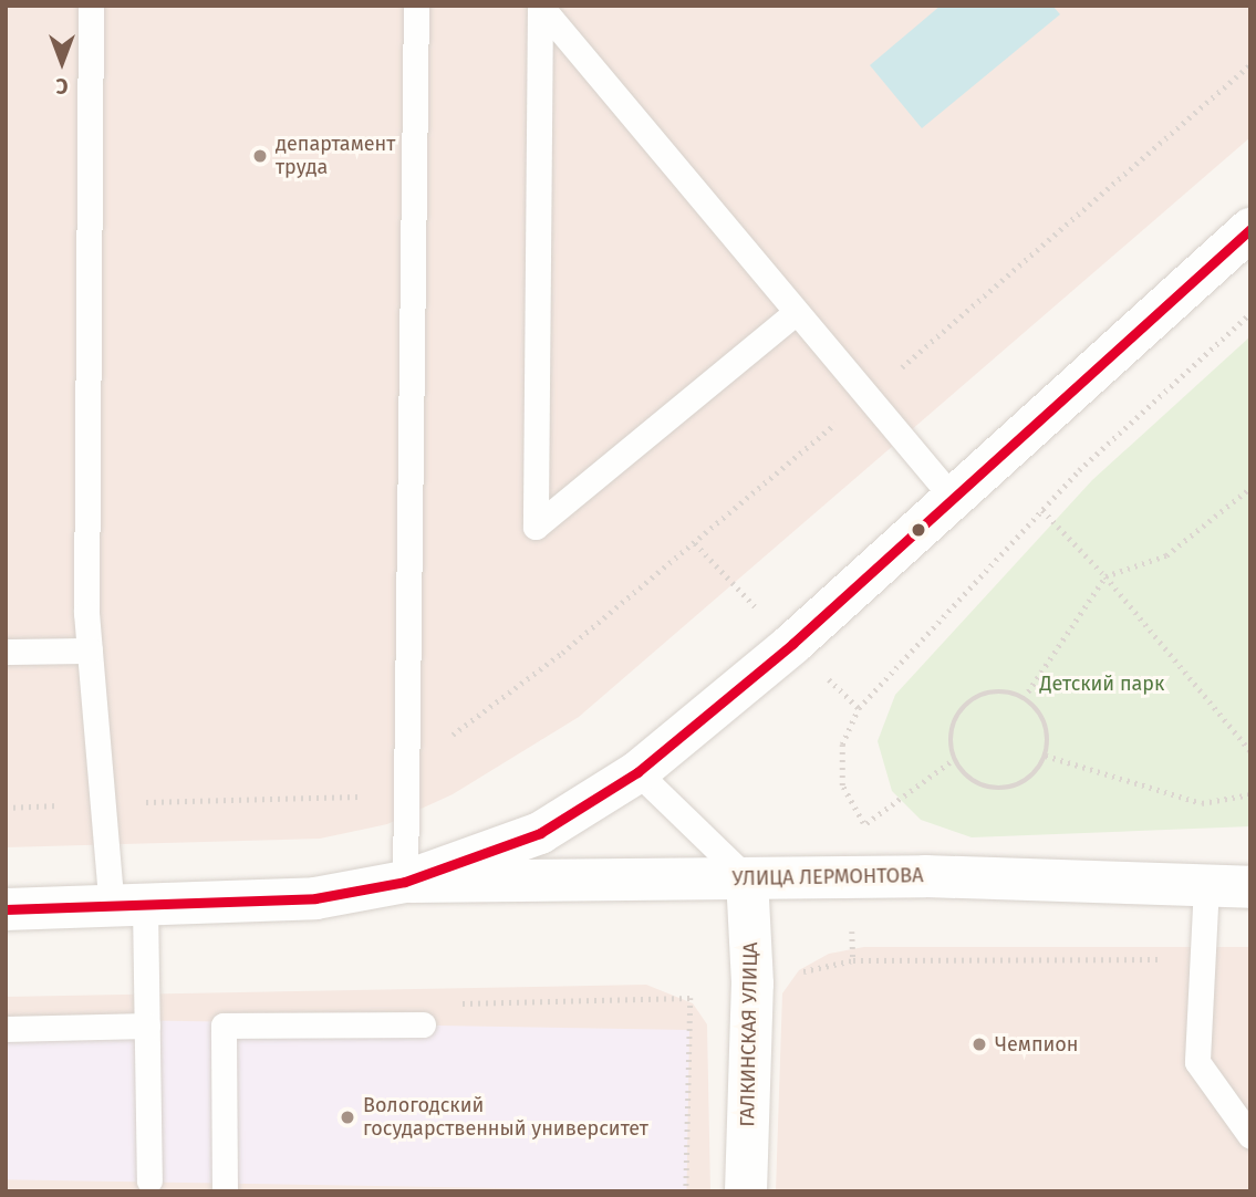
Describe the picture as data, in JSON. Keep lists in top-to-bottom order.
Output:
{
  "streets": {
    "street": ["УЛИЦА ЛЕРМОНТОВА", "ГАЛКИНСКАЯ УЛИЦА"]
  },
  "crossings": [
    ["УЛИЦА ЛЕРМОНТОВА", "ГАЛКИНСКАЯ УЛИЦА"]
  ],
  "parks": ["Детский парк"],
  "places": ["департамент труда", "Чемпион", "Вологодский государственный университет"],
  "north": "bottom"
}
